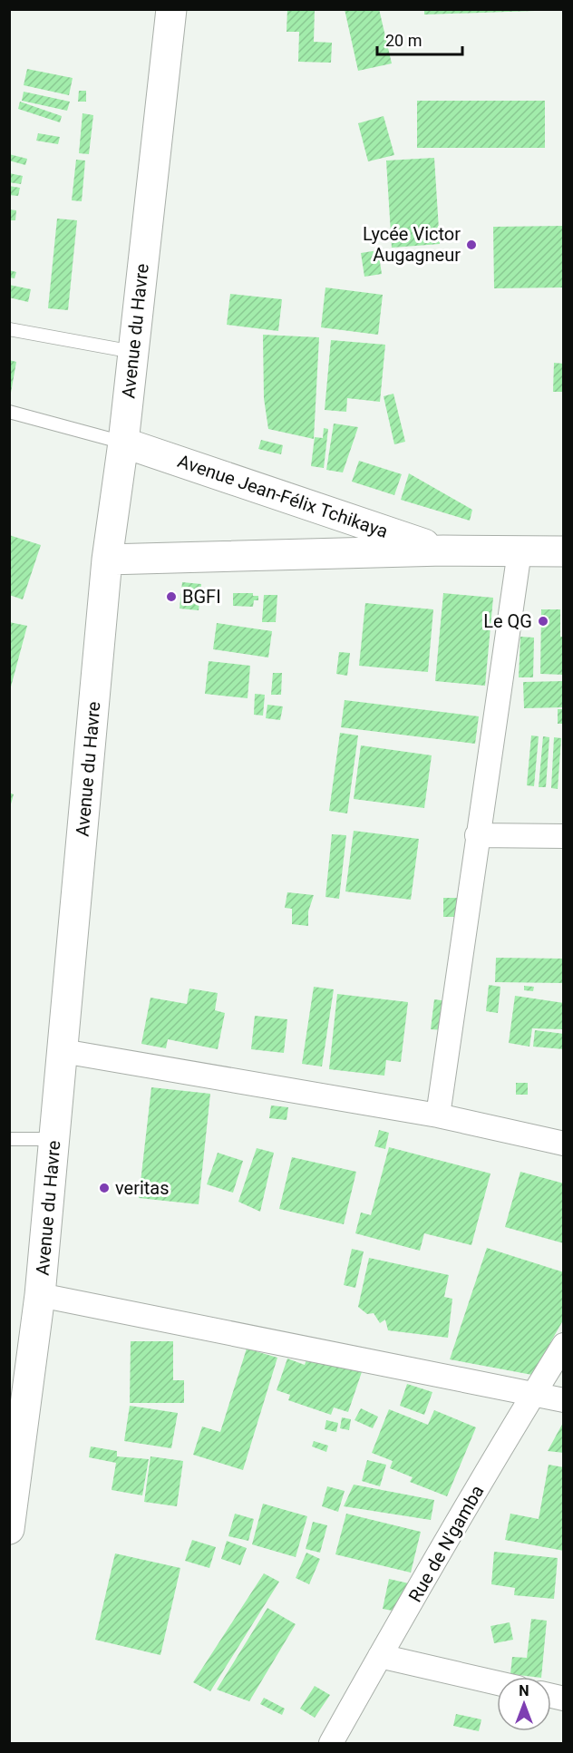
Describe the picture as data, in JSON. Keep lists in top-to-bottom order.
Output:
{
  "streets": {
    "street": ["Avenue du Havre", "Avenue Jean-Félix Tchikaya", "Rue de N'gamba"]
  },
  "crossings": [
    ["Avenue du Havre", "Avenue Jean-Félix Tchikaya"]
  ],
  "places": [
    "Lycée Victor Augagneur",
    "BGFI",
    "Le QG",
    "veritas"
  ],
  "scale_bar": "20 m",
  "north": "top"
}
